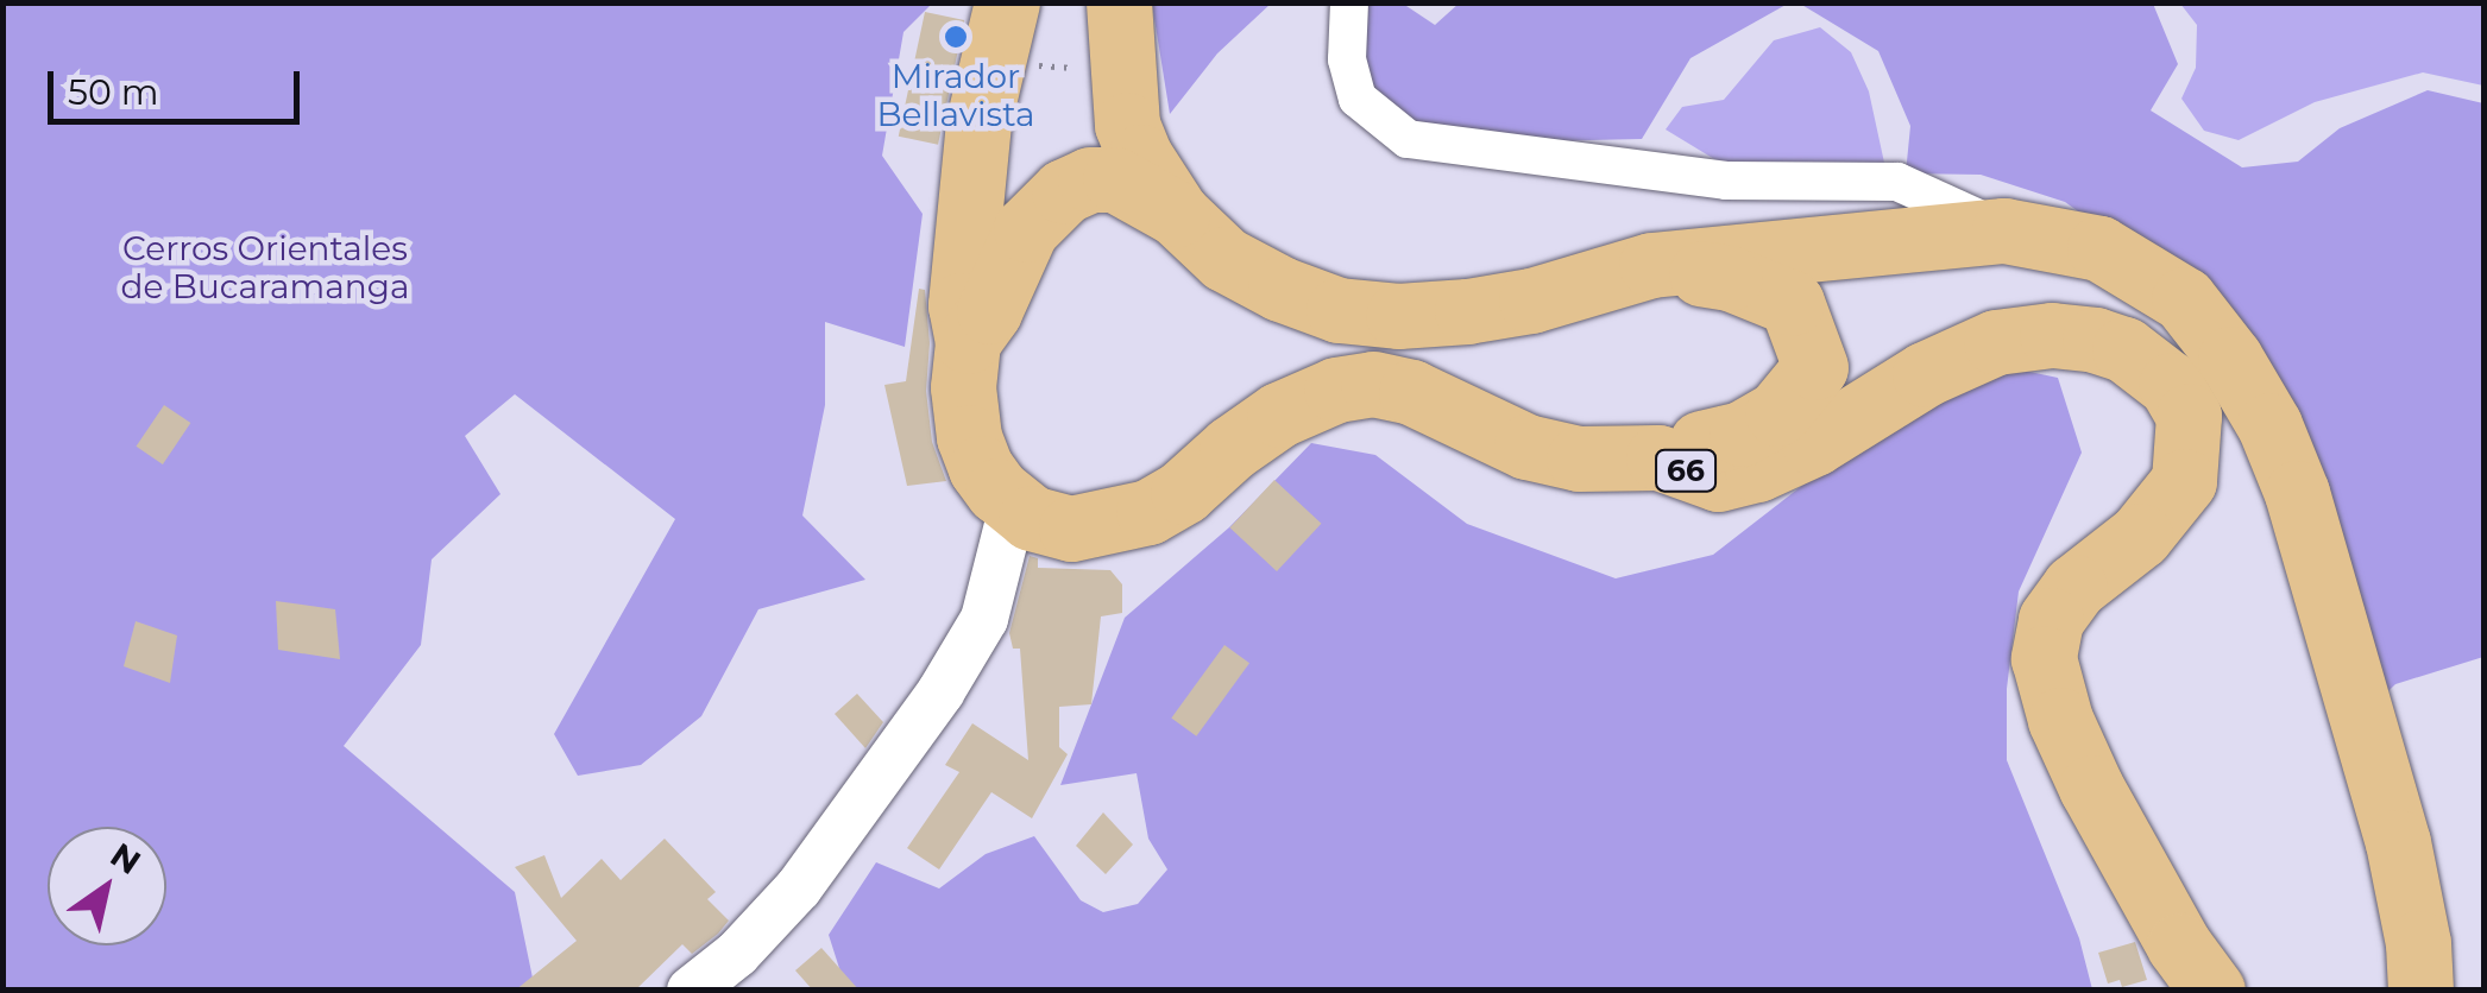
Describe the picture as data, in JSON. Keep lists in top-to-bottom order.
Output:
{
  "streets": {
    "highway": ["66"]
  },
  "parks": ["Cerros Orientales de Bucaramanga"],
  "places": ["Mirador Bellavista"],
  "scale_bar": "50 m",
  "north": "top right"
}
